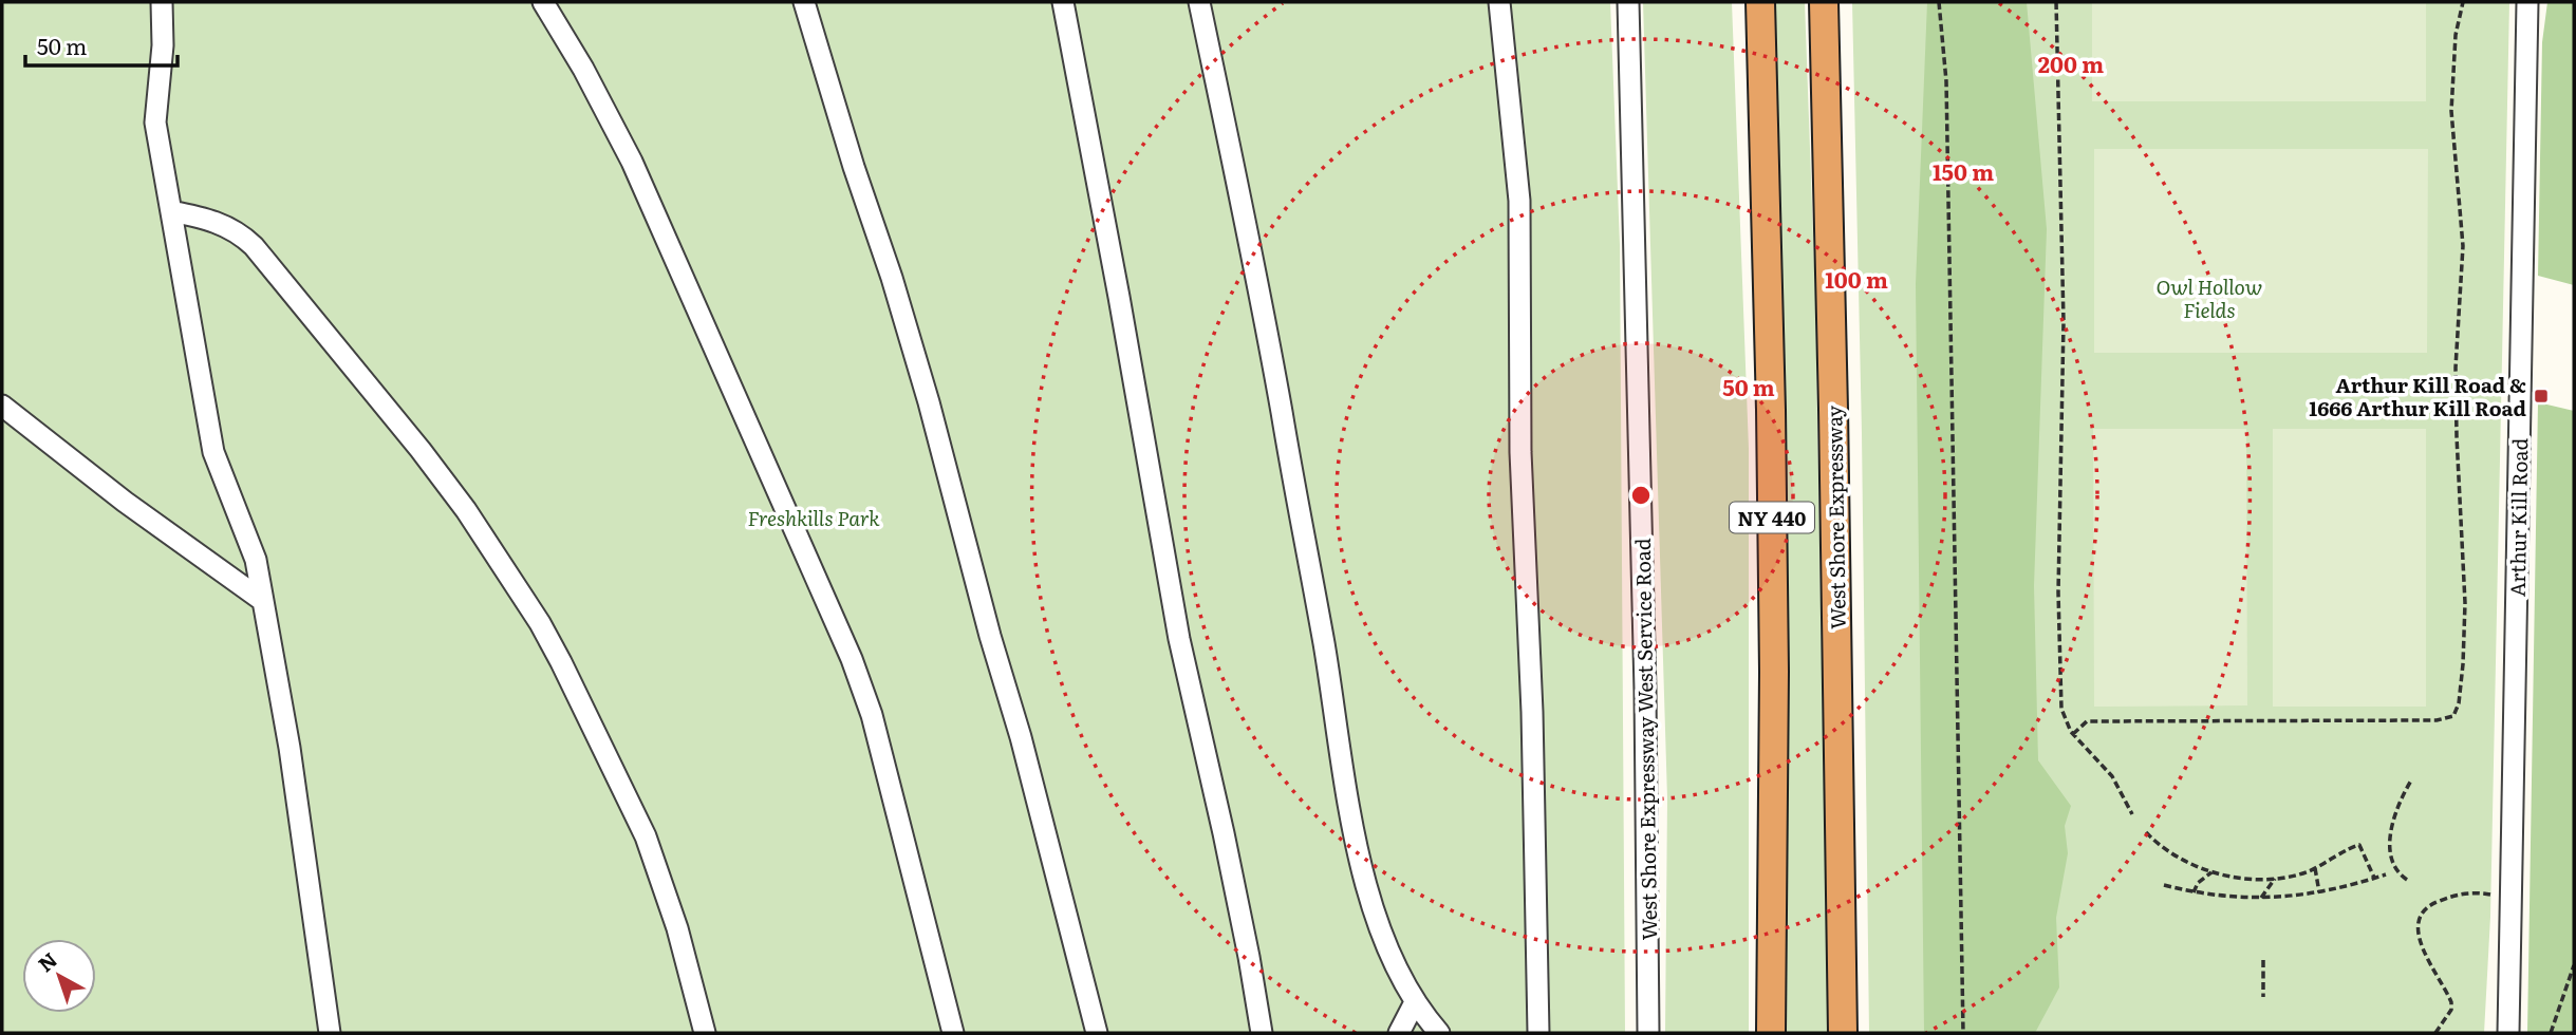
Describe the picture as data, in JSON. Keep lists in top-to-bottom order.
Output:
{
  "streets": {
    "highway": ["NY 440", "West Shore Expressway"],
    "street": ["Arthur Kill Road", "West Shore Expressway West Service Road"]
  },
  "parks": ["Owl Hollow Fields", "Freshkills Park"],
  "places": {
    "transit": ["Arthur Kill Road & 1666 Arthur Kill Road"]
  },
  "scale_bar": "50 m",
  "north": "top left",
  "rings": [
    "200 m",
    "150 m",
    "100 m",
    "50 m"
  ]
}
